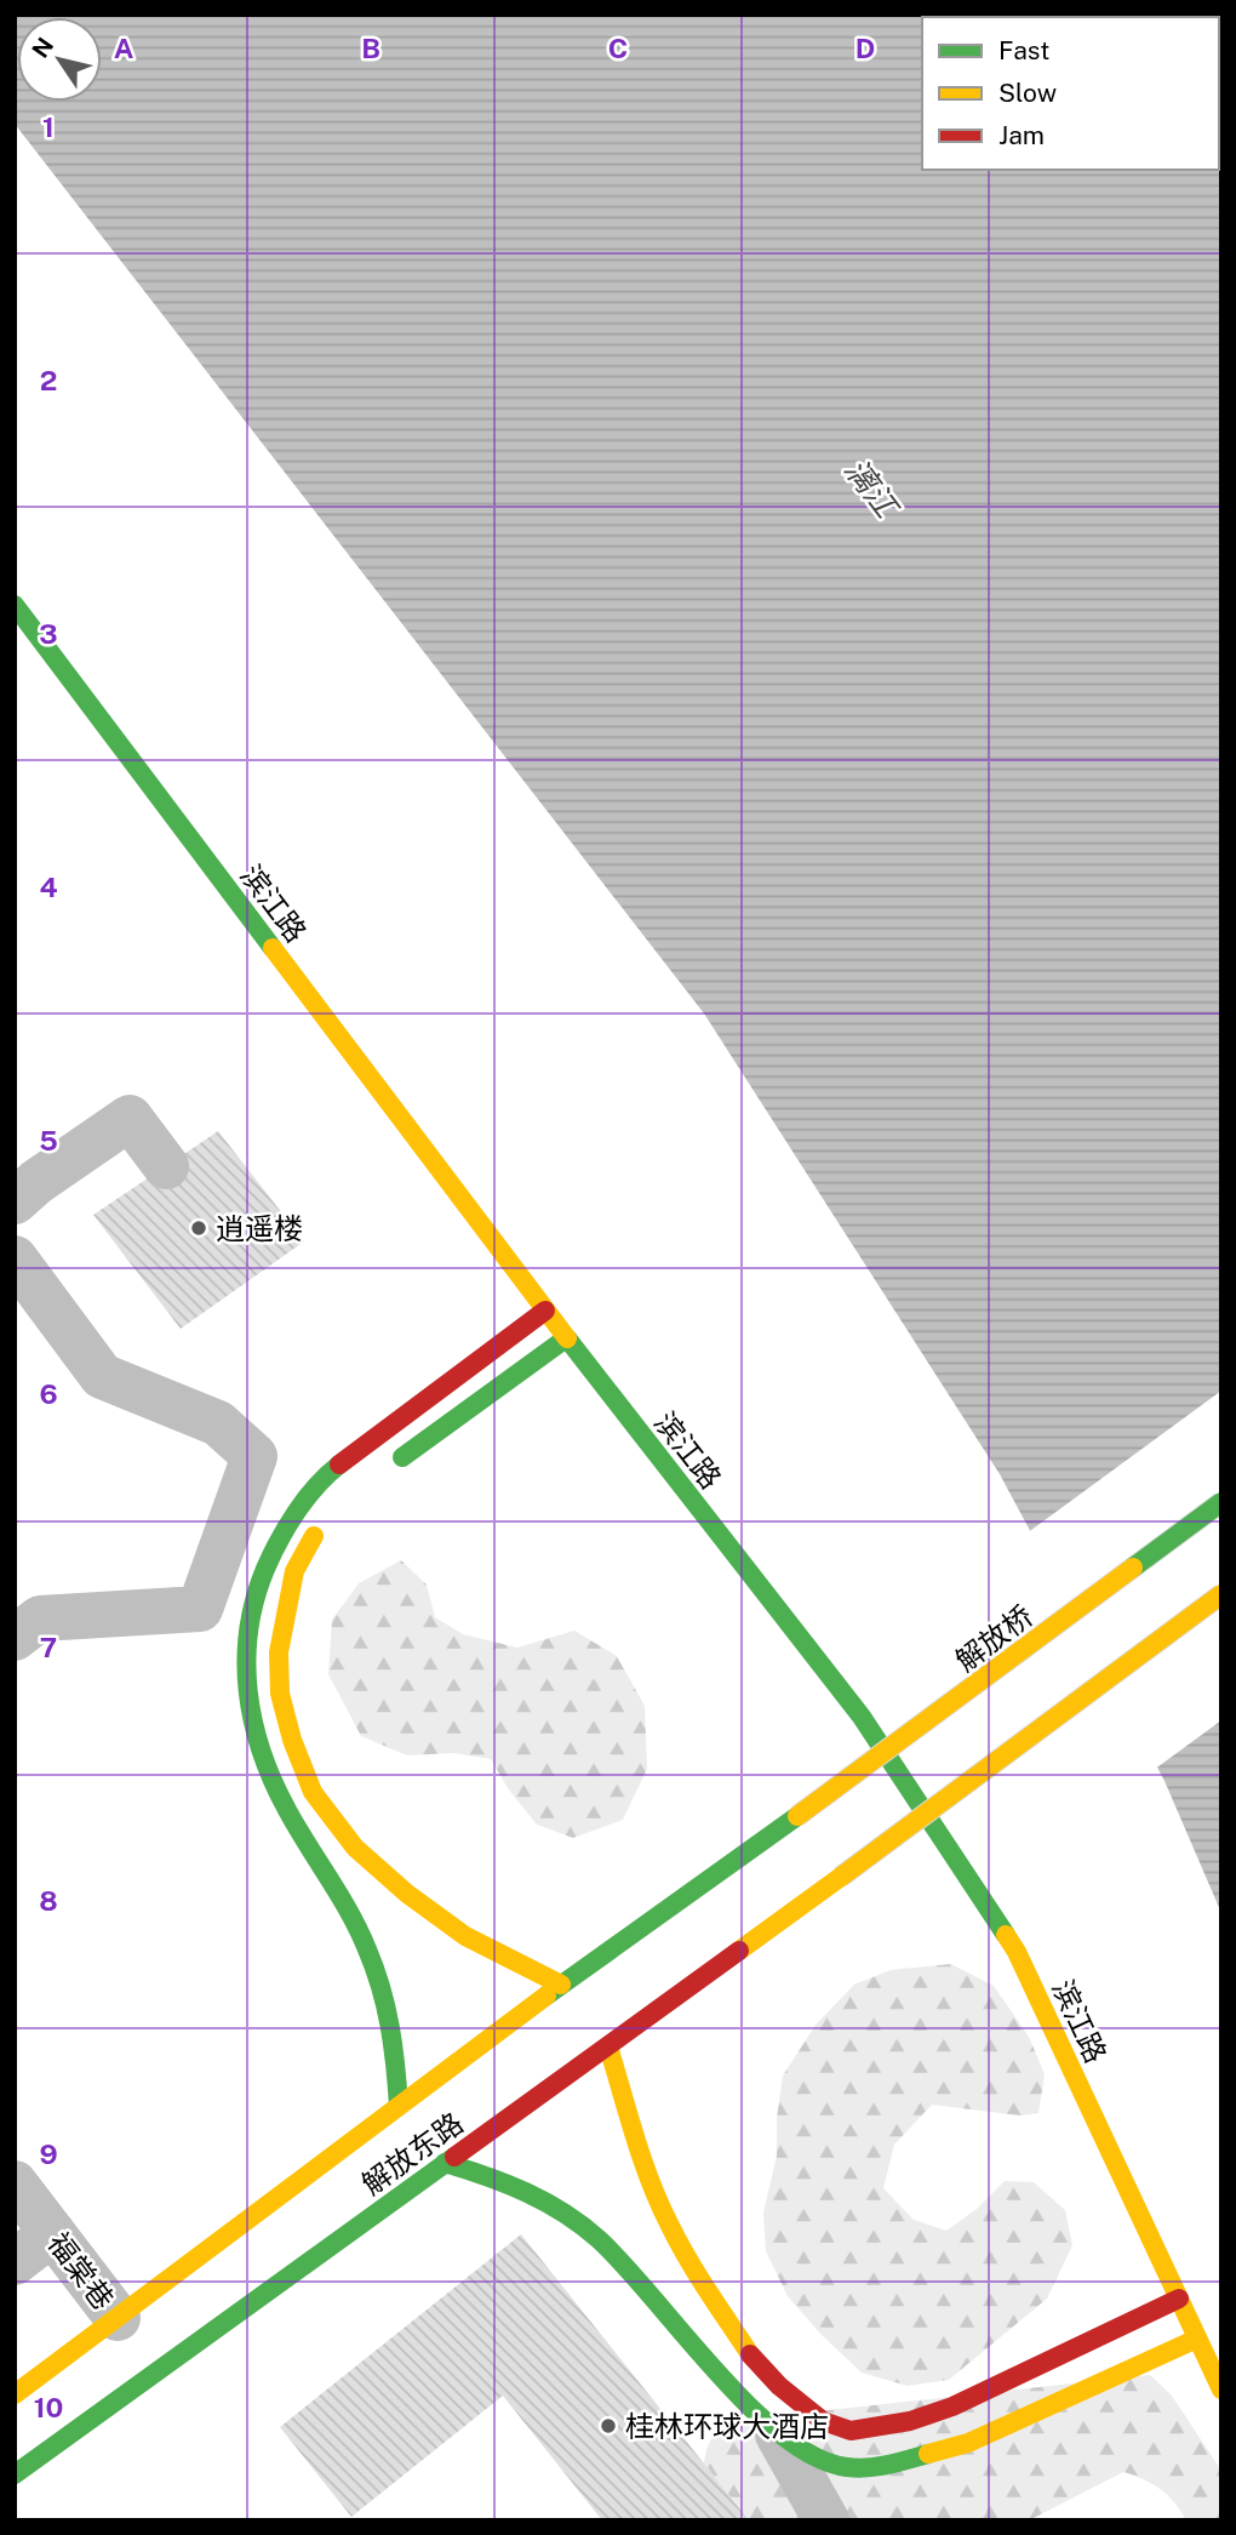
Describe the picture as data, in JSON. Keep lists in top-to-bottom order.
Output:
{
  "streets": {
    "main road": ["滨江路", "解放桥", "解放东路"],
    "street": ["福棠巷"]
  },
  "crossings": [
    ["解放桥", "解放东路"],
    ["解放东路", "福棠巷"]
  ],
  "water": ["漓江"],
  "places": ["逍遥楼", "桂林环球大酒店"],
  "legend": ["Fast", "Slow", "Jam"],
  "north": "top left",
  "grid": {
    "columns": [
      "A",
      "B",
      "C",
      "D"
    ],
    "rows": [
      "1",
      "2",
      "3",
      "4",
      "5",
      "6",
      "7",
      "8",
      "9",
      "10"
    ]
  }
}
